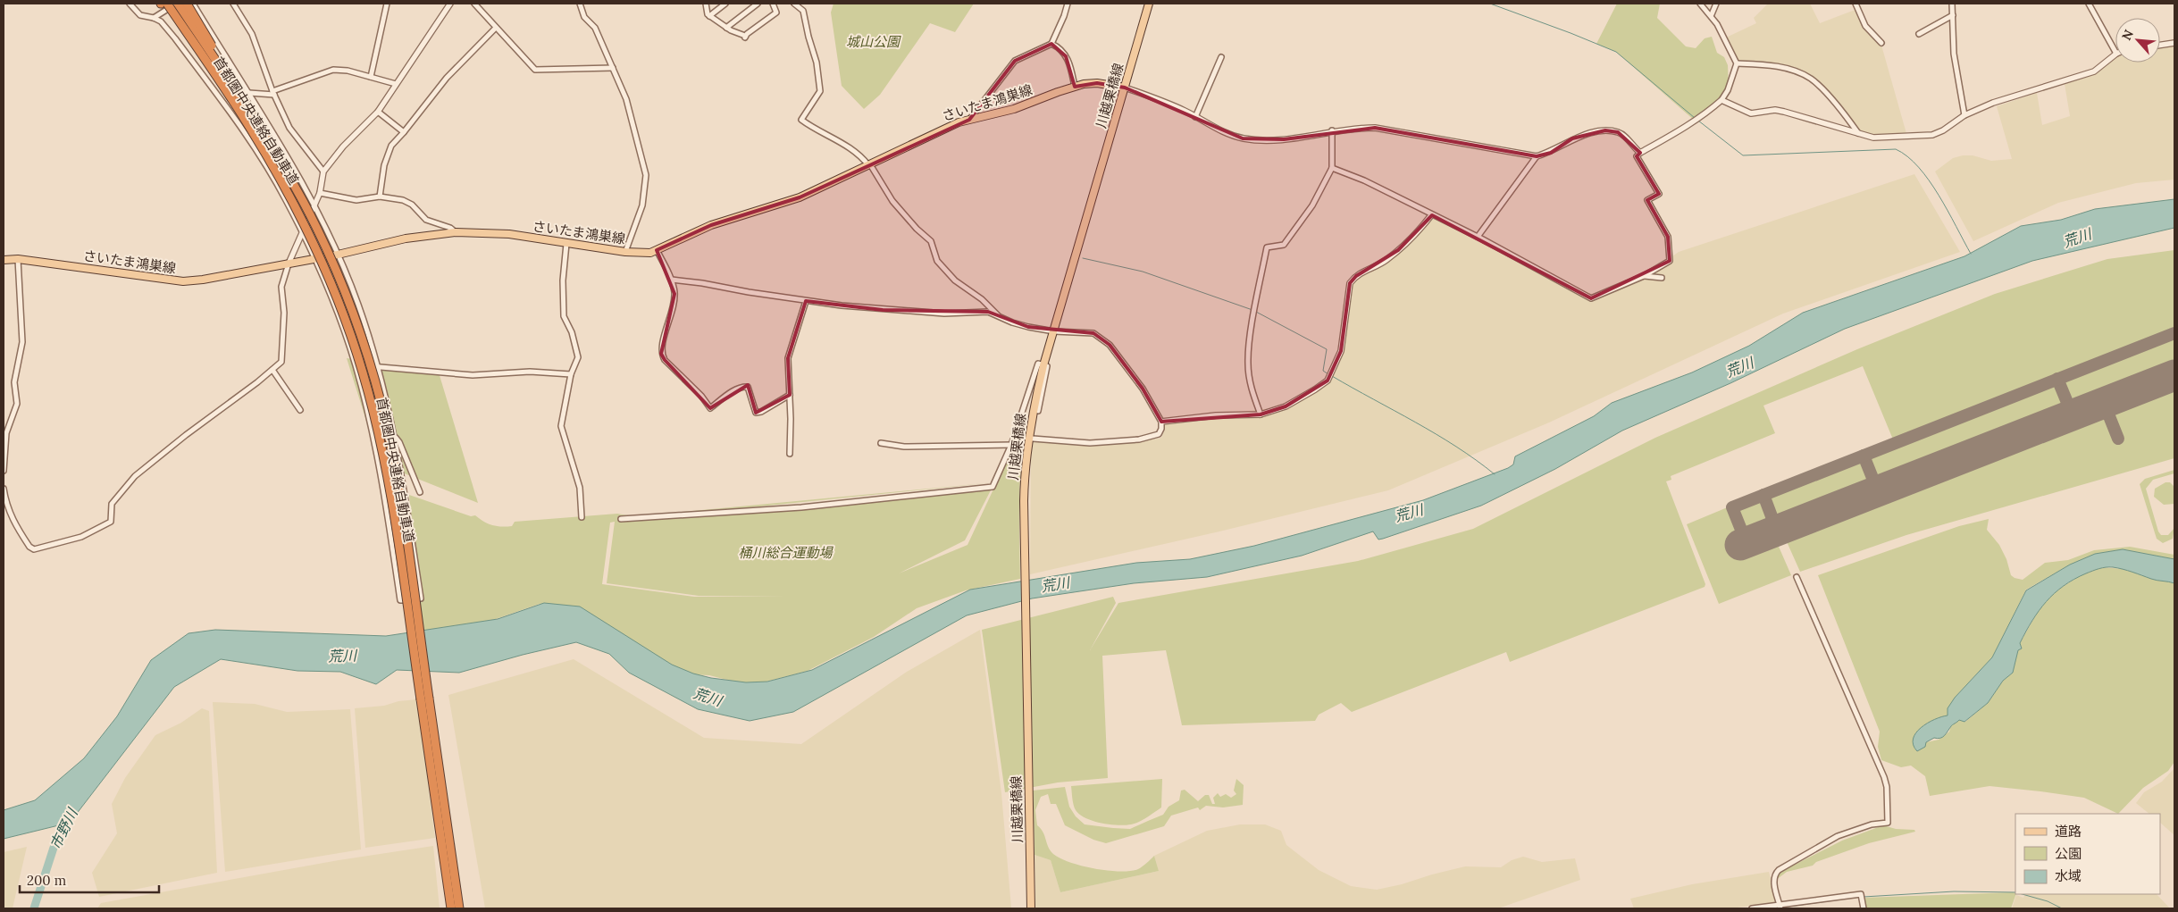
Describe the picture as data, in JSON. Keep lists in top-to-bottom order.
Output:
{
  "streets": {
    "highway": ["首都圏中央連絡自動車道"],
    "main road": ["川越栗橋線", "さいたま鴻巣線"]
  },
  "crossings": [
    ["川越栗橋線", "さいたま鴻巣線"]
  ],
  "water": ["荒川", "市野川"],
  "parks": ["城山公園", "桶川総合運動場"],
  "legend": ["道路", "公園", "水域"],
  "scale_bar": "200 m",
  "north": "top left"
}
